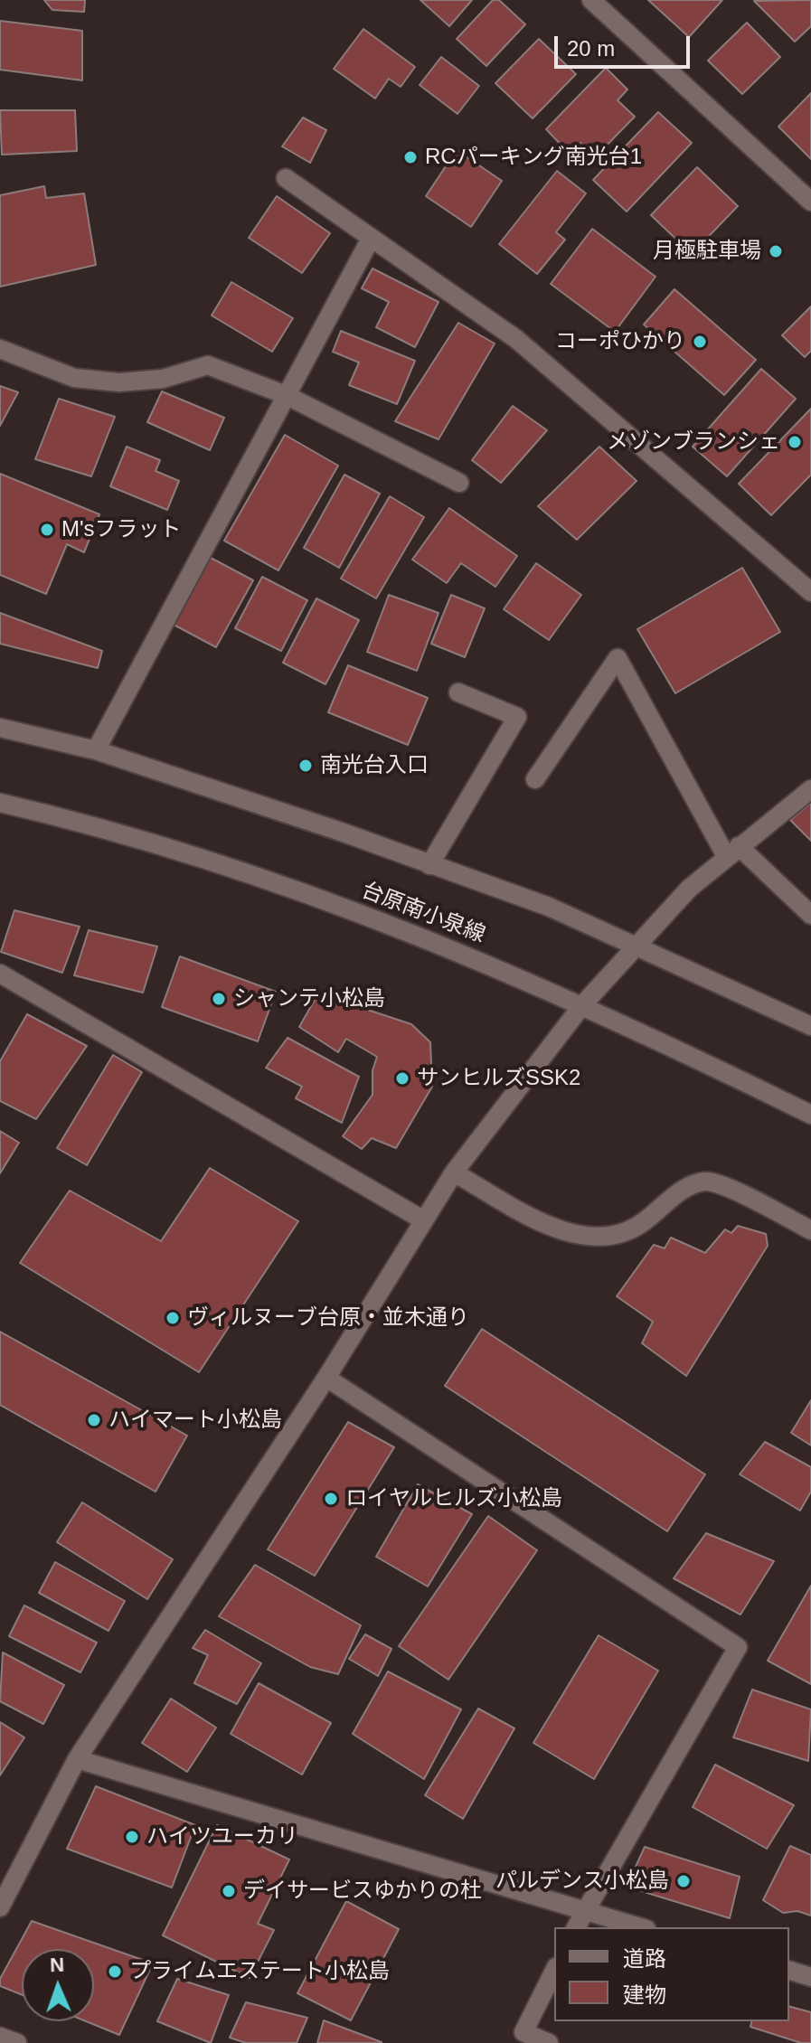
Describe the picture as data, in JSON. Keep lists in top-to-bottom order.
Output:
{
  "streets": {
    "street": ["台原南小泉線"]
  },
  "places": [
    "RCパーキング南光台1",
    "月極駐車場",
    "コーポひかり",
    "メゾンブランシェ",
    "M'sフラット",
    "南光台入口",
    "シャンテ小松島",
    "サンヒルズSSK2",
    "ヴィルヌーブ台原・並木通り",
    "ハイマート小松島",
    "ロイヤルヒルズ小松島",
    "ハイツユーカリ",
    "パルデンス小松島",
    "デイサービスゆかりの杜",
    "プライムエステート小松島"
  ],
  "legend": ["道路", "建物"],
  "scale_bar": "20 m",
  "north": "top"
}
